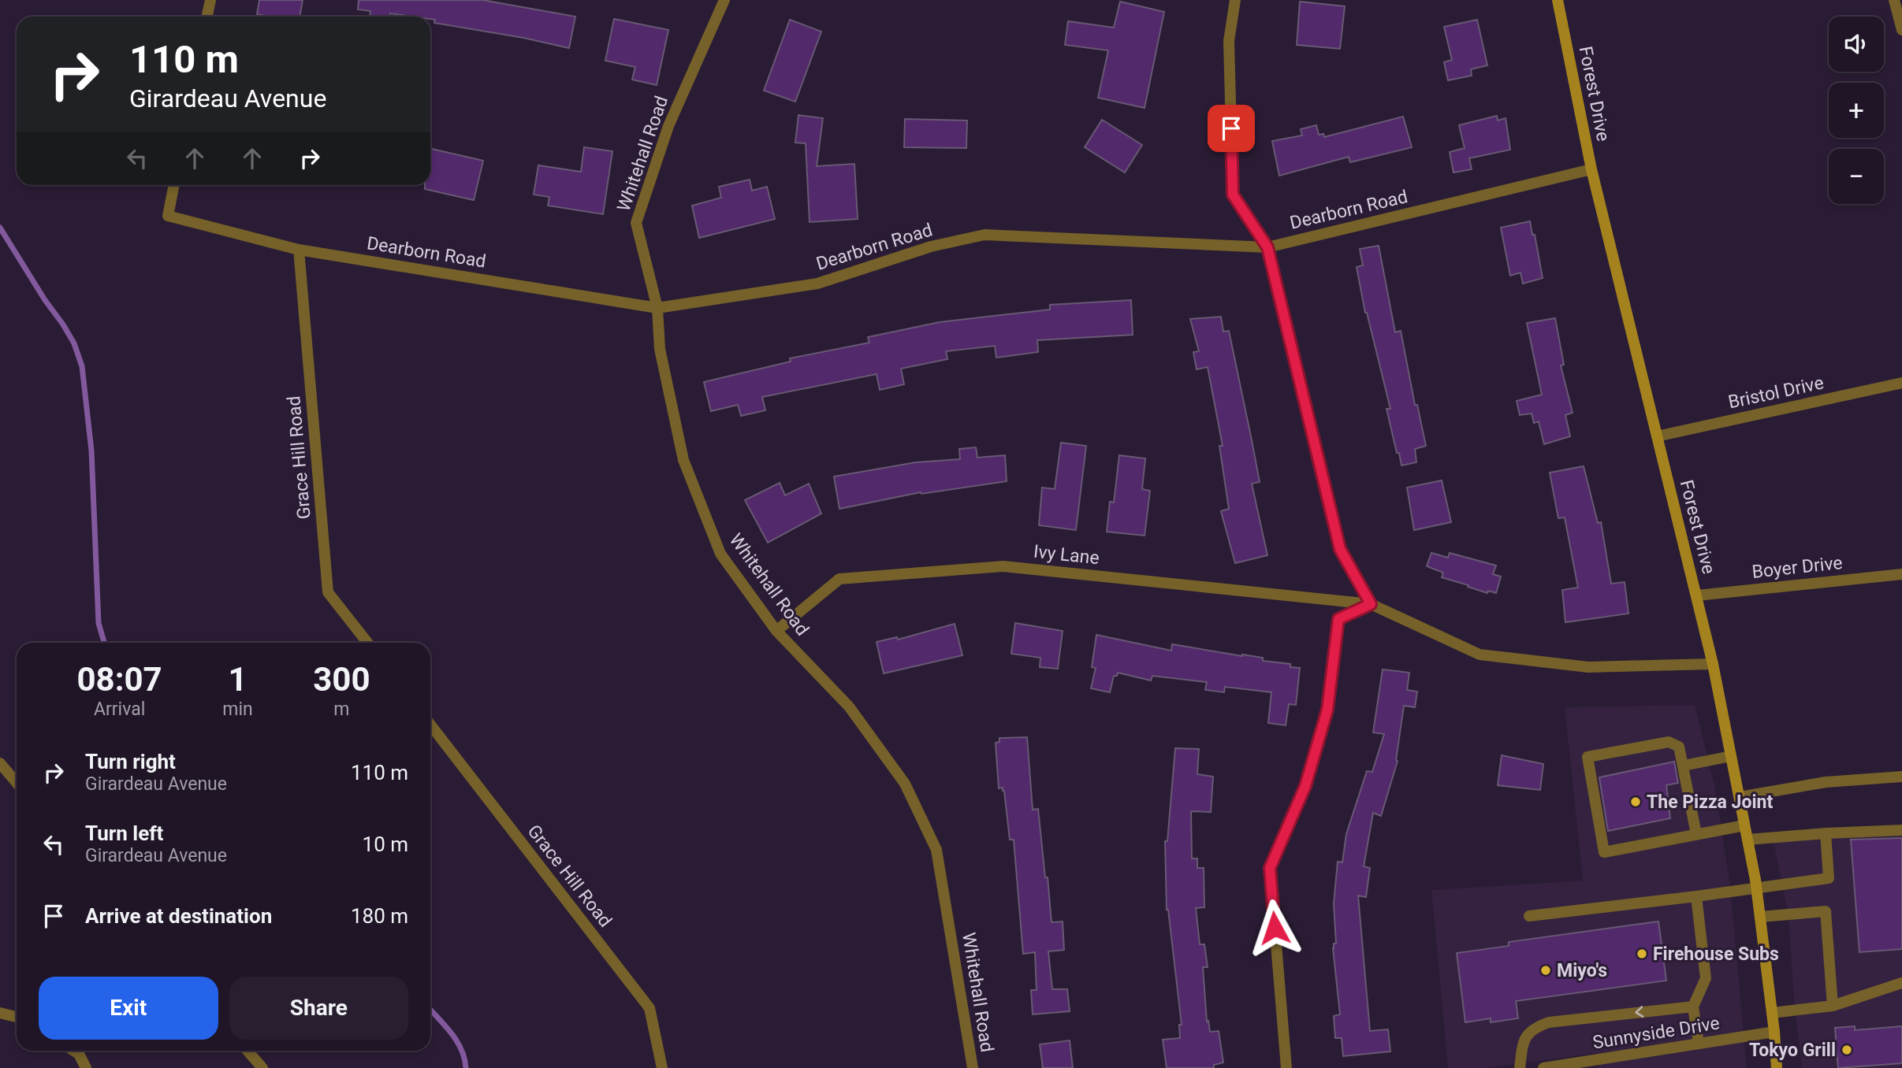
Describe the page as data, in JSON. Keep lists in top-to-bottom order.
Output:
{
  "streets": {
    "main road": ["Forest Drive"],
    "street": [
      "Whitehall Road",
      "Dearborn Road",
      "Bristol Drive",
      "Grace Hill Road",
      "Ivy Lane",
      "Boyer Drive",
      "Sunnyside Drive"
    ]
  },
  "crossings": [
    ["Forest Drive", "Dearborn Road"],
    ["Forest Drive", "Bristol Drive"],
    ["Forest Drive", "Ivy Lane"],
    ["Forest Drive", "Boyer Drive"],
    ["Forest Drive", "Sunnyside Drive"],
    ["Whitehall Road", "Dearborn Road"],
    ["Whitehall Road", "Ivy Lane"],
    ["Dearborn Road", "Grace Hill Road"]
  ],
  "places": [
    "The Pizza Joint",
    "Firehouse Subs",
    "Miyo's",
    "Tokyo Grill"
  ],
  "page": {
    "map_buttons": ["+", "−"],
    "turn": ["110 m", "Girardeau Avenue"],
    "eta": [
      "08:07",
      "Arrival",
      "1",
      "min",
      "300",
      "m"
    ],
    "list": [
      {
        "name": "Turn right",
        "note": "Girardeau Avenue",
        "value": "110 m"
      },
      {
        "name": "Turn left",
        "note": "Girardeau Avenue",
        "value": "10 m"
      },
      {
        "name": "Arrive at destination",
        "value": "180 m"
      }
    ],
    "buttons": ["Exit", "Share"]
  }
}
